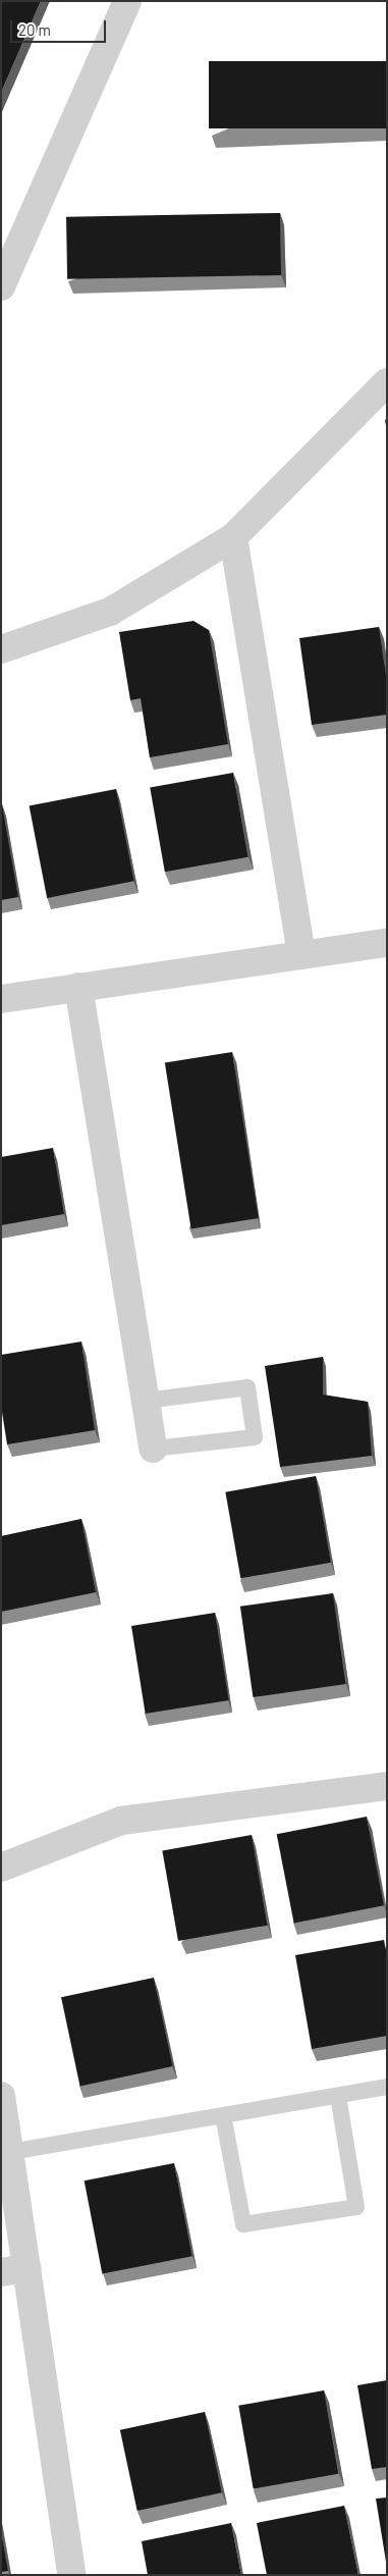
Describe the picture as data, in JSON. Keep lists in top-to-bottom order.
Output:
{
  "scale_bar": "20 m"
}
